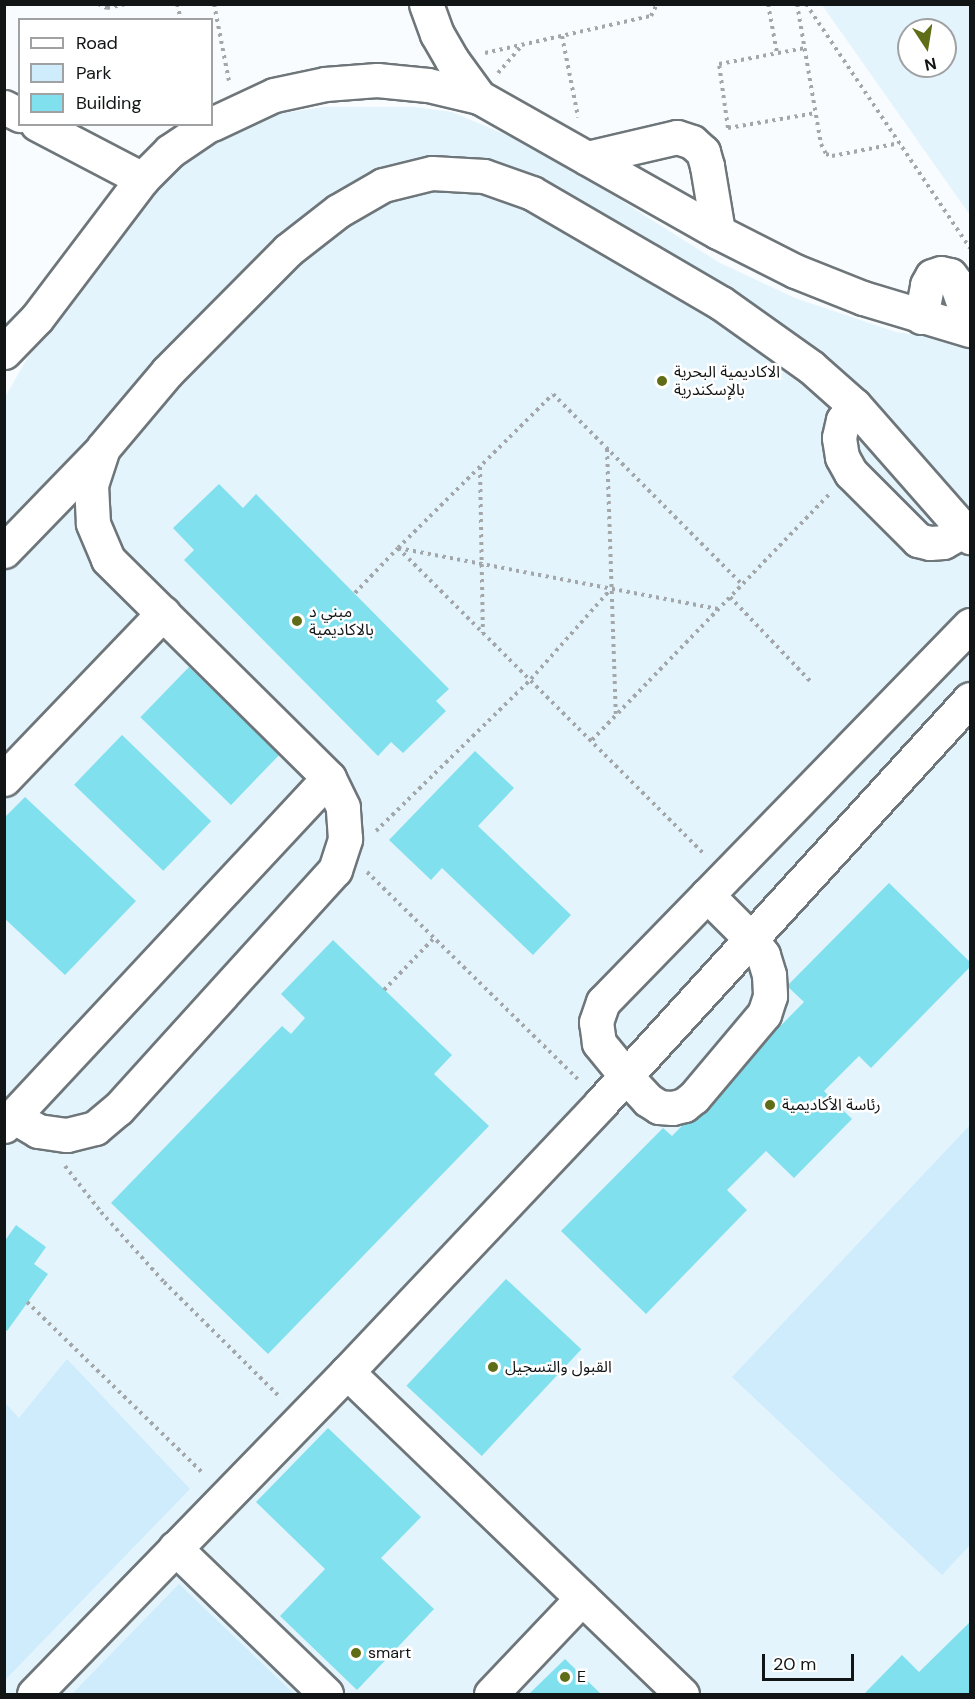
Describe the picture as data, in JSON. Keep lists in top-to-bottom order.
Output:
{
  "places": [
    "الاكاديمية البحرية بالإسكندرية",
    "مبني د بالاكاديمية",
    "رئاسة الأكاديمية",
    "القبول والتسجيل",
    "smart",
    "E"
  ],
  "legend": ["Road", "Park", "Building"],
  "scale_bar": "20 m",
  "north": "bottom"
}
